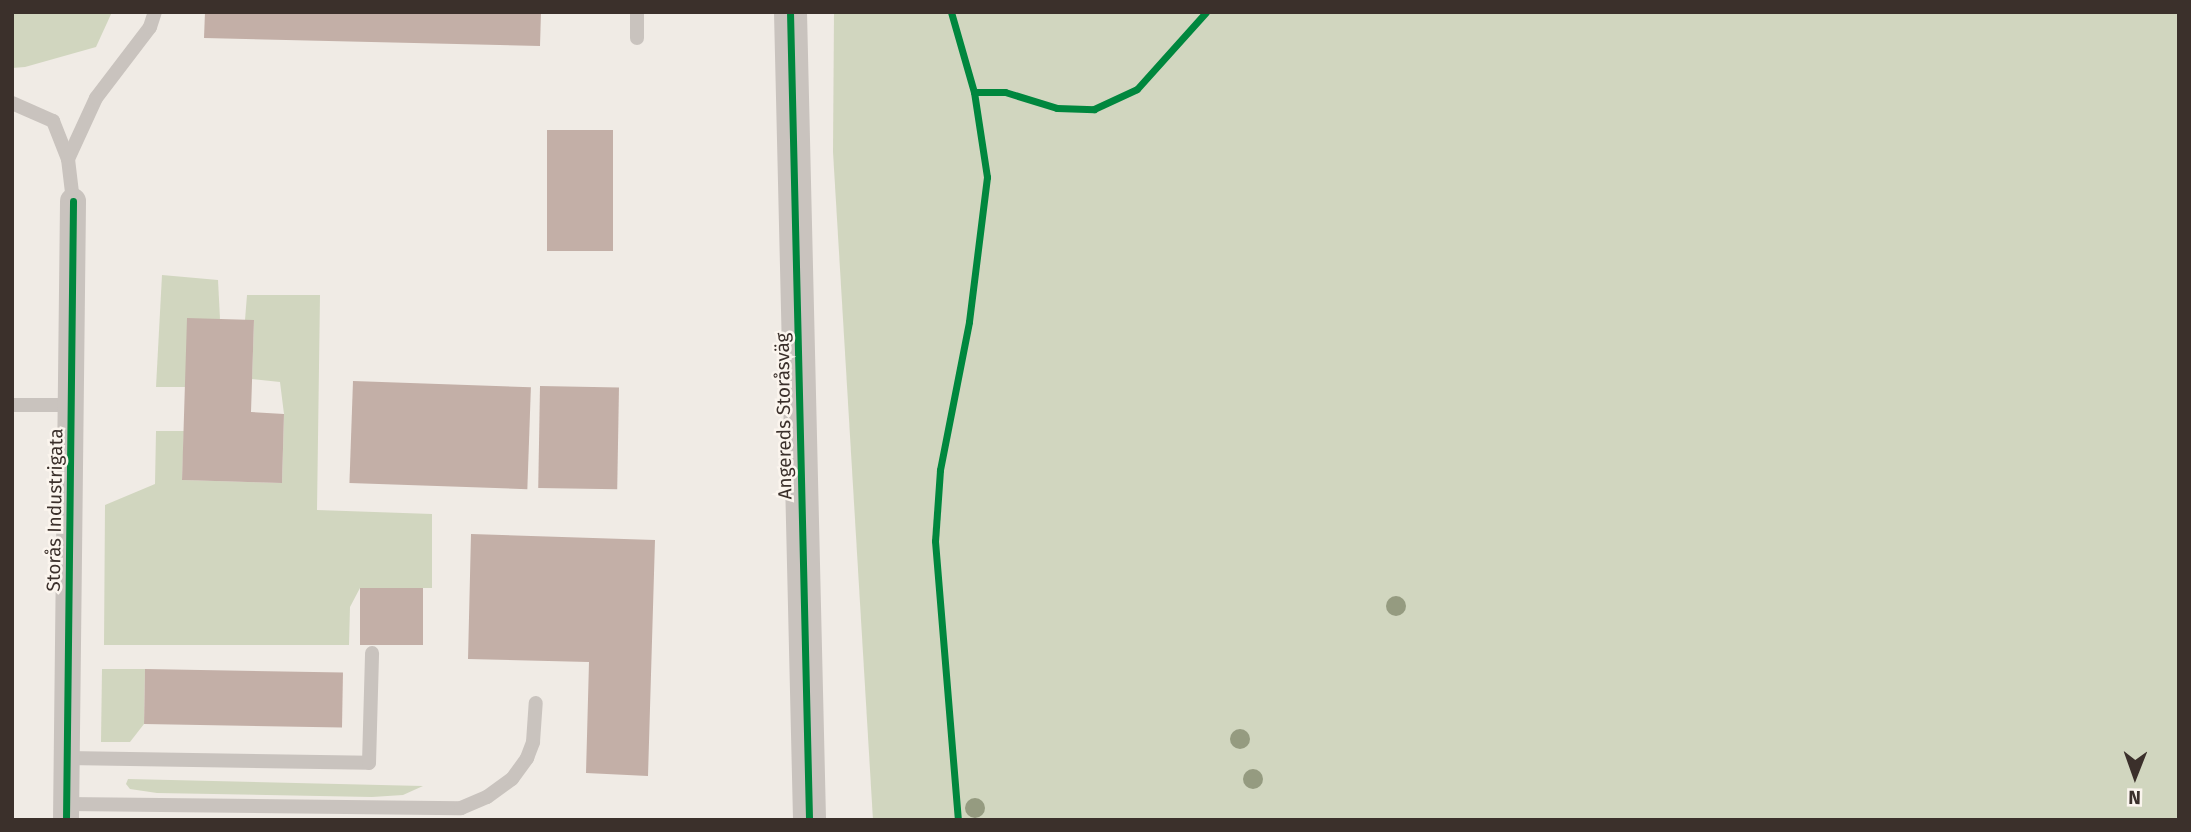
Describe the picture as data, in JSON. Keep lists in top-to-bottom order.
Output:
{
  "streets": {
    "street": ["Angereds Storåsväg", "Storås Industrigata"]
  },
  "north": "bottom"
}
